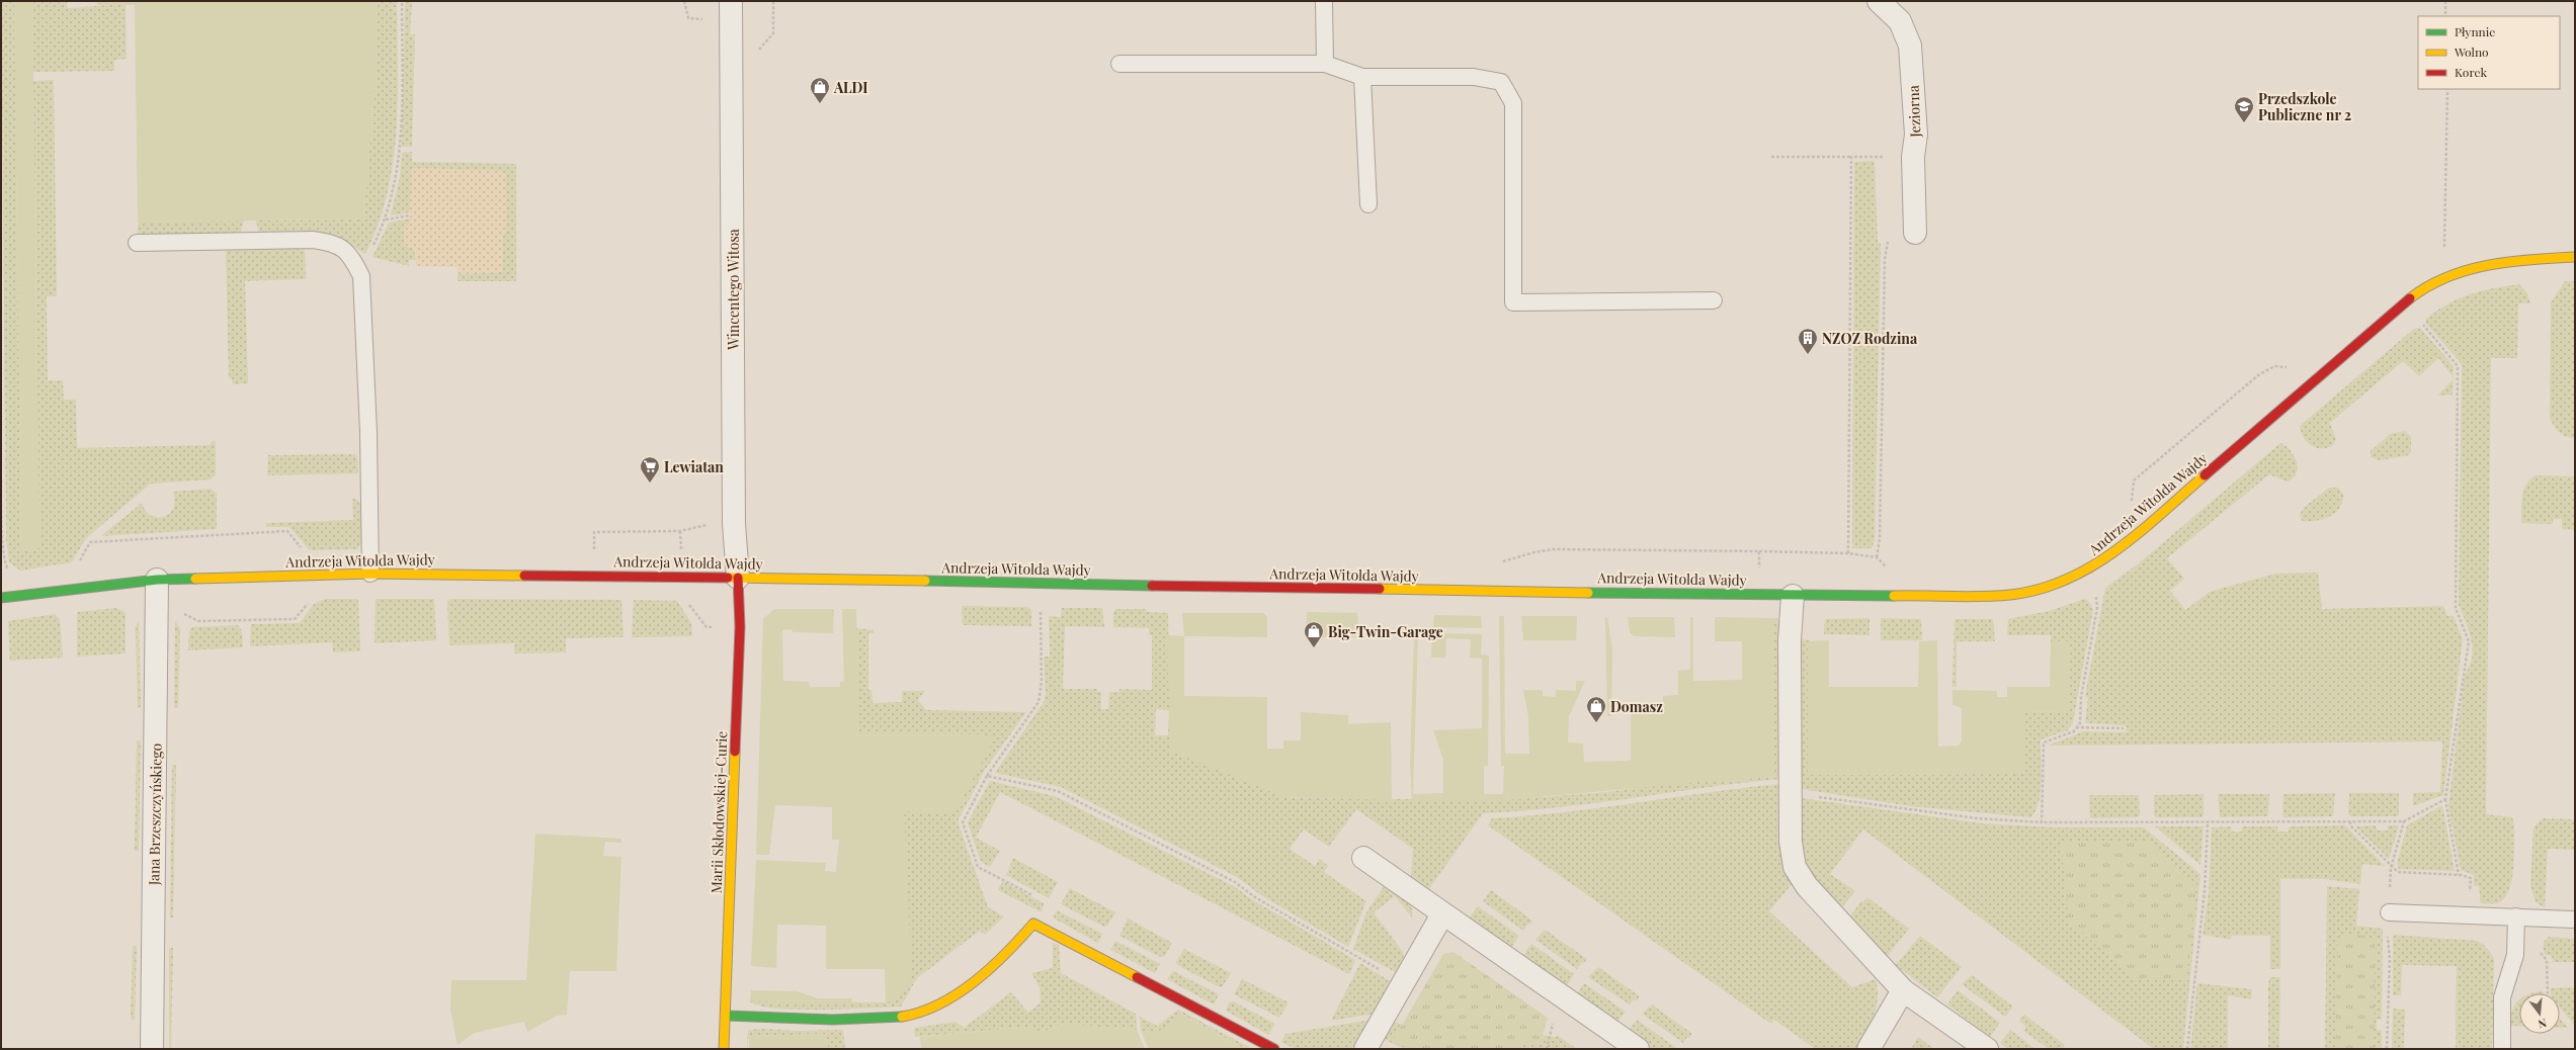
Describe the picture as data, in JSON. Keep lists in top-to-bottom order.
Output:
{
  "streets": {
    "street": [
      "Jeziorna",
      "Wincentego Witosa",
      "Andrzeja Witolda Wajdy",
      "Marii Skłodowskiej-Curie",
      "Jana Brzeszczyńskiego"
    ]
  },
  "crossings": [
    ["Wincentego Witosa", "Andrzeja Witolda Wajdy"],
    ["Wincentego Witosa", "Marii Skłodowskiej-Curie"],
    ["Andrzeja Witolda Wajdy", "Marii Skłodowskiej-Curie"],
    ["Andrzeja Witolda Wajdy", "Jana Brzeszczyńskiego"]
  ],
  "places": {
    "shop": ["ALDI", "Big-Twin-Garage", "Domasz"],
    "school or university": ["Przedszkole Publiczne nr 2"],
    "building": ["NZOZ Rodzina"],
    "supermarket": ["Lewiatan"]
  },
  "legend": ["Płynnie", "Wolno", "Korek"],
  "north": "bottom"
}
